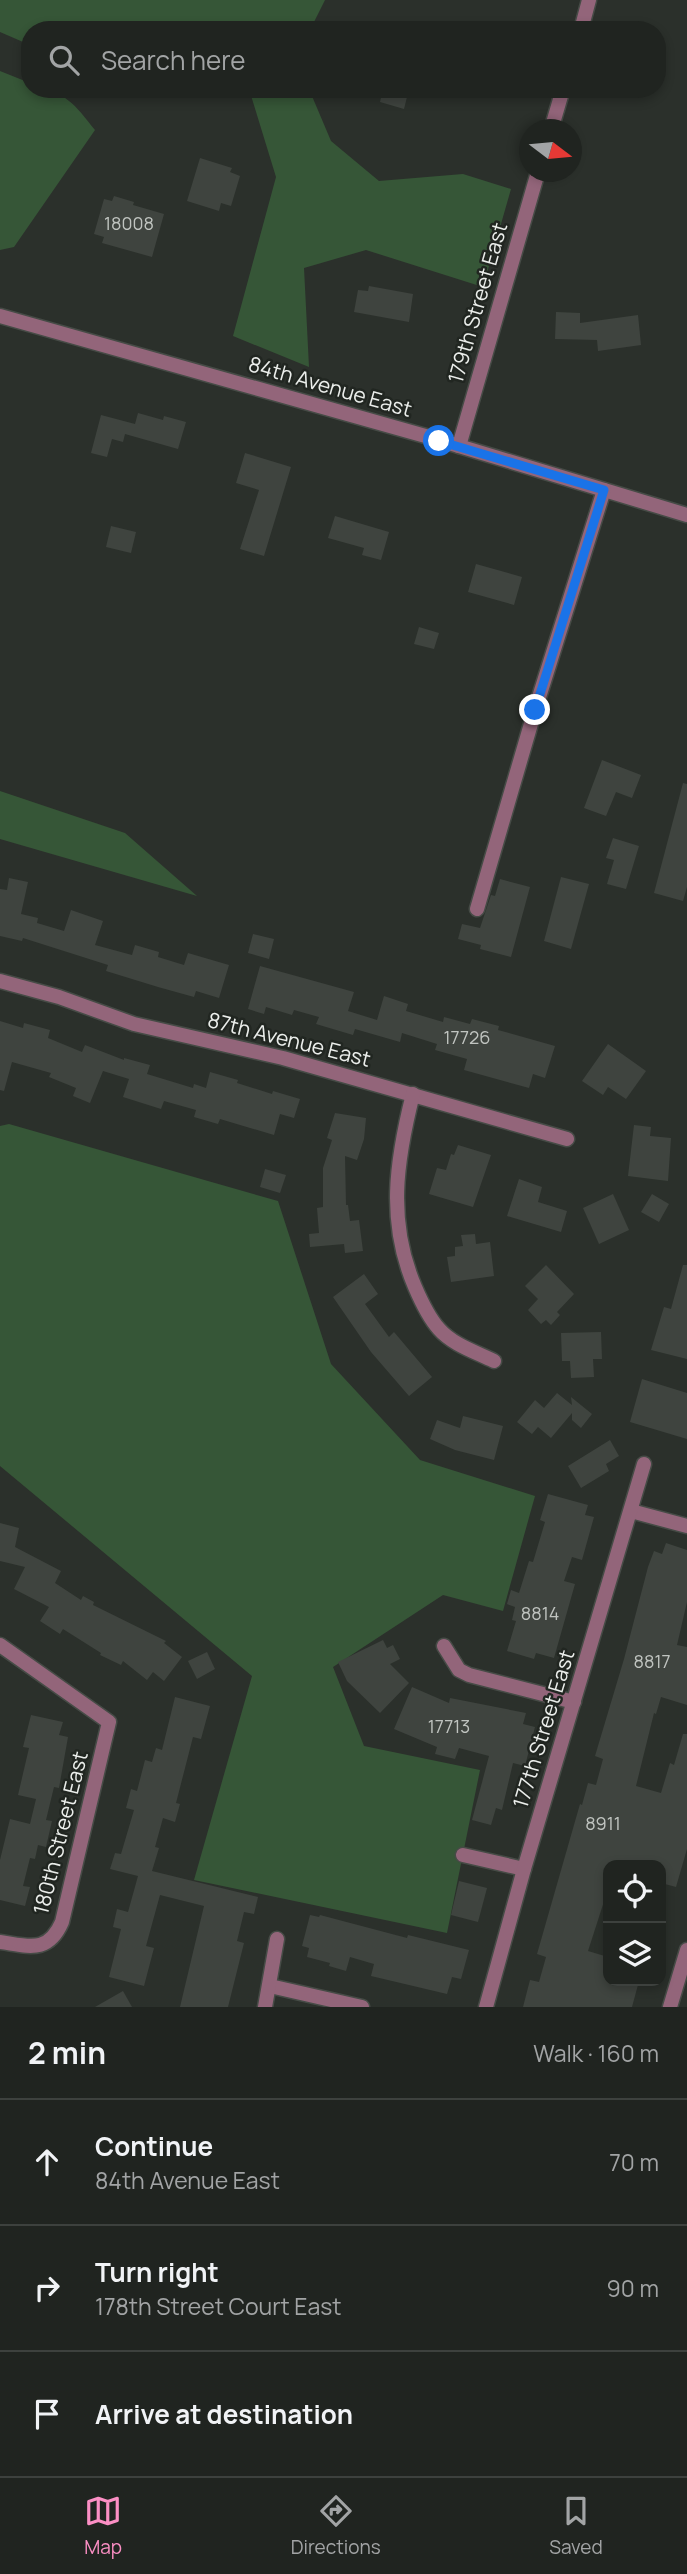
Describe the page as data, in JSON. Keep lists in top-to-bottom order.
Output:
{
  "streets": {
    "street": [
      "179th Street East",
      "84th Avenue East",
      "87th Avenue East",
      "177th Street East",
      "180th Street East"
    ]
  },
  "crossings": [
    ["179th Street East", "84th Avenue East"]
  ],
  "house_numbers": [
    "18008",
    "17726",
    "8814",
    "8817",
    "17713",
    "8911"
  ],
  "north": "right",
  "page": {
    "search": "Search here",
    "heading": ["2 min", "Walk · 160 m"],
    "list": [
      ["Continue", "84th Avenue East", "70 m"],
      ["Turn right", "178th Street Court East", "90 m"],
      "Arrive at destination"
    ],
    "nav": ["Map", "Directions", "Saved"]
  }
}
